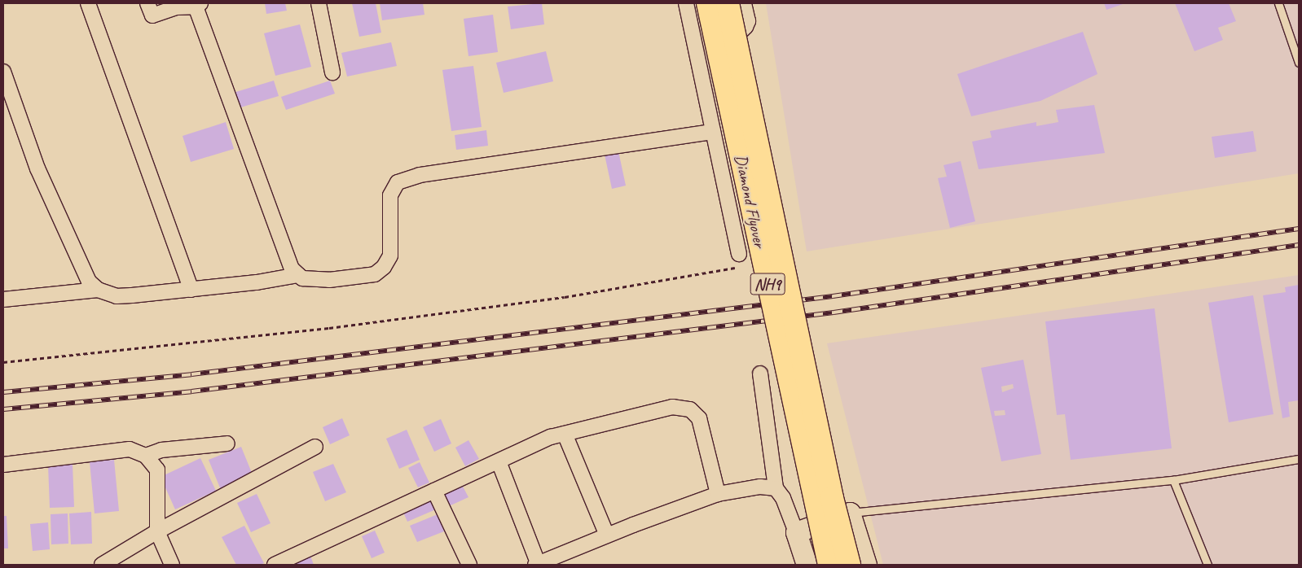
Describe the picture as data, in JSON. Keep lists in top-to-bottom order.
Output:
{
  "streets": {
    "highway": ["Diamond Flyover", "NH9"]
  }
}
